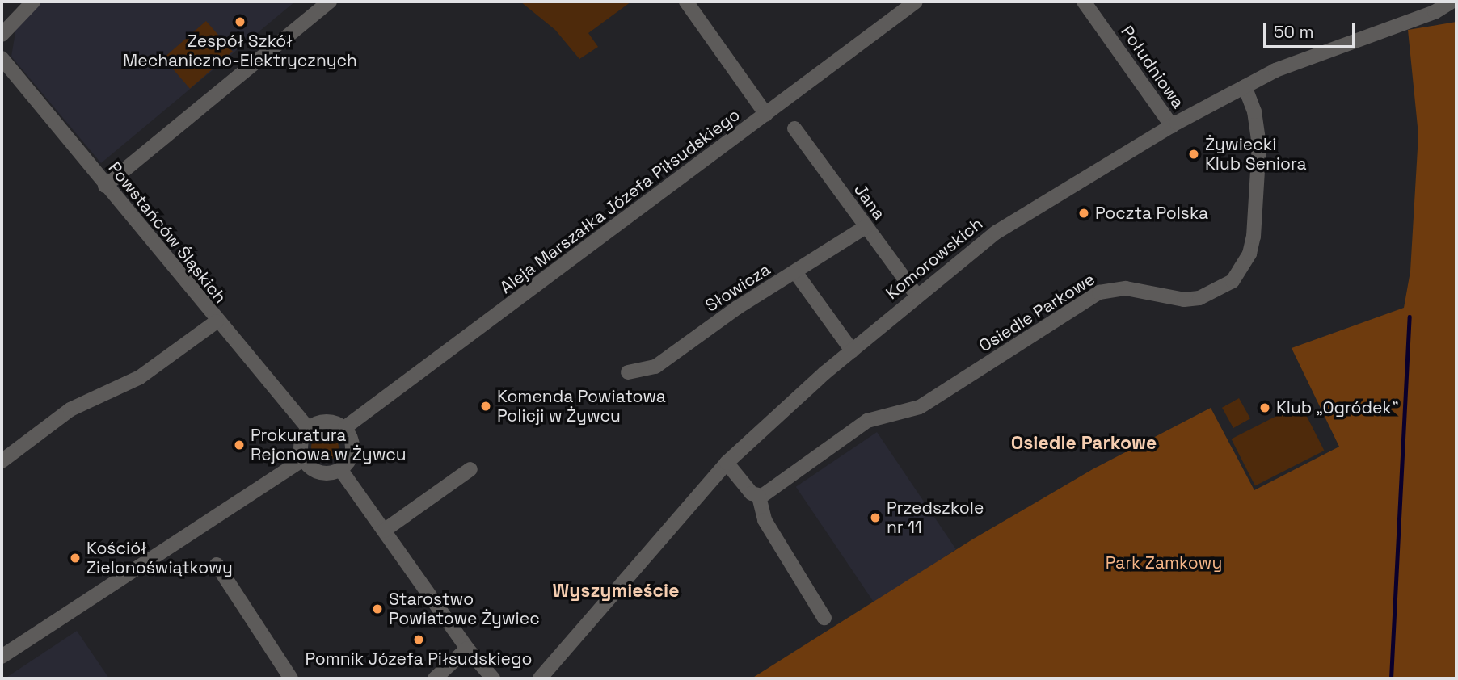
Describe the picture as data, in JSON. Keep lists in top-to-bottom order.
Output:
{
  "streets": {
    "street": [
      "Południowa",
      "Aleja Marszałka Józefa Piłsudskiego",
      "Jana",
      "Powstańców Śląskich",
      "Komorowskich",
      "Słowicza",
      "Osiedle Parkowe"
    ]
  },
  "crossings": [
    ["Południowa", "Komorowskich"],
    ["Aleja Marszałka Józefa Piłsudskiego", "Powstańców Śląskich"],
    ["Jana", "Komorowskich"],
    ["Jana", "Słowicza"],
    ["Komorowskich", "Osiedle Parkowe"]
  ],
  "districts": ["Osiedle Parkowe", "Wyszymieście"],
  "parks": ["Park Zamkowy"],
  "places": [
    "Zespół Szkół Mechaniczno-Elektrycznych",
    "Żywiecki Klub Seniora",
    "Poczta Polska",
    "Komenda Powiatowa Policji w Żywcu",
    "Klub „Ogródek”",
    "Prokuratura Rejonowa w Żywcu",
    "Przedszkole nr 11",
    "Kościół Zielonoświątkowy",
    "Starostwo Powiatowe Żywiec",
    "Pomnik Józefa Piłsudskiego"
  ],
  "scale_bar": "50 m"
}
